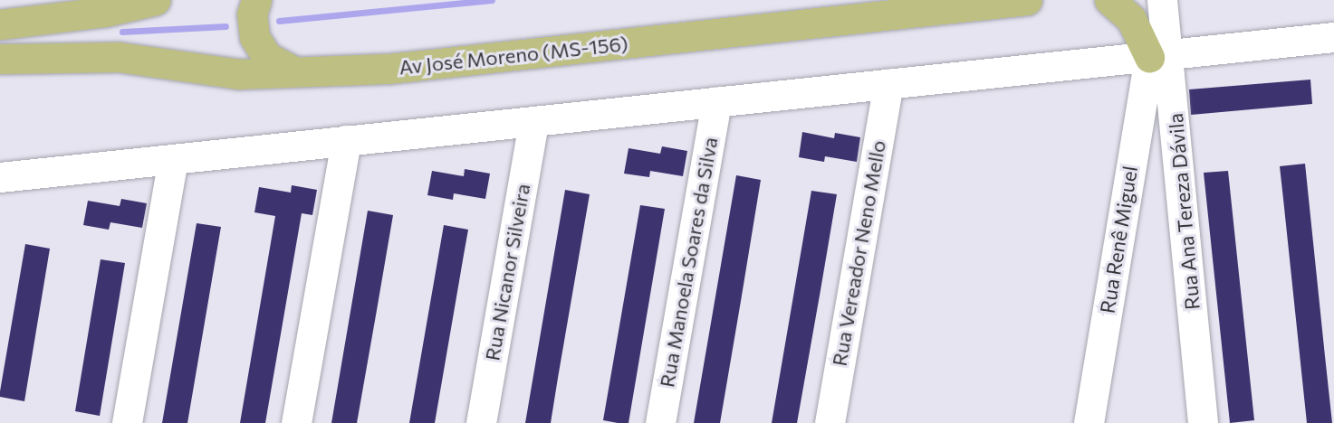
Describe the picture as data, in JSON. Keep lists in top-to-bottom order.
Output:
{
  "streets": {
    "main road": ["Av José Moreno (MS-156)"],
    "street": [
      "Rua Ana Tereza Dávila",
      "Rua Renê Miguel",
      "Rua Vereador Neno Mello",
      "Rua Manoela Soares da Silva",
      "Rua Nicanor Silveira"
    ]
  },
  "crossings": [
    ["Rua Ana Tereza Dávila", "Rua Renê Miguel"]
  ]
}
